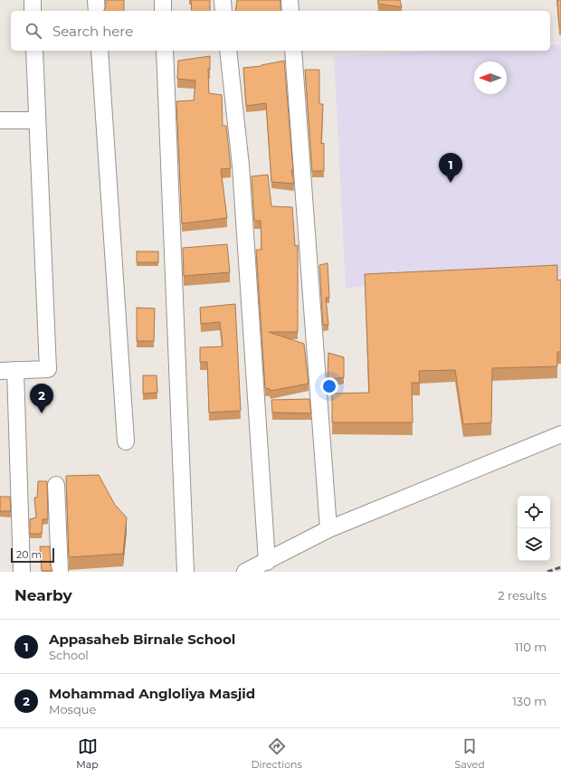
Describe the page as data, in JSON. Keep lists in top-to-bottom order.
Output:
{
  "scale_bar": "20 m",
  "north": "left",
  "page": {
    "search": "Search here",
    "pins": ["1", "2"],
    "scale": "20 m",
    "heading": ["Nearby", "2 results"],
    "list": [
      {
        "mark": "1",
        "name": "Appasaheb Birnale School",
        "note": "School",
        "value": "110 m"
      },
      {
        "mark": "2",
        "name": "Mohammad Angloliya Masjid",
        "note": "Mosque",
        "value": "130 m"
      }
    ],
    "nav": ["Map", "Directions", "Saved"]
  }
}
